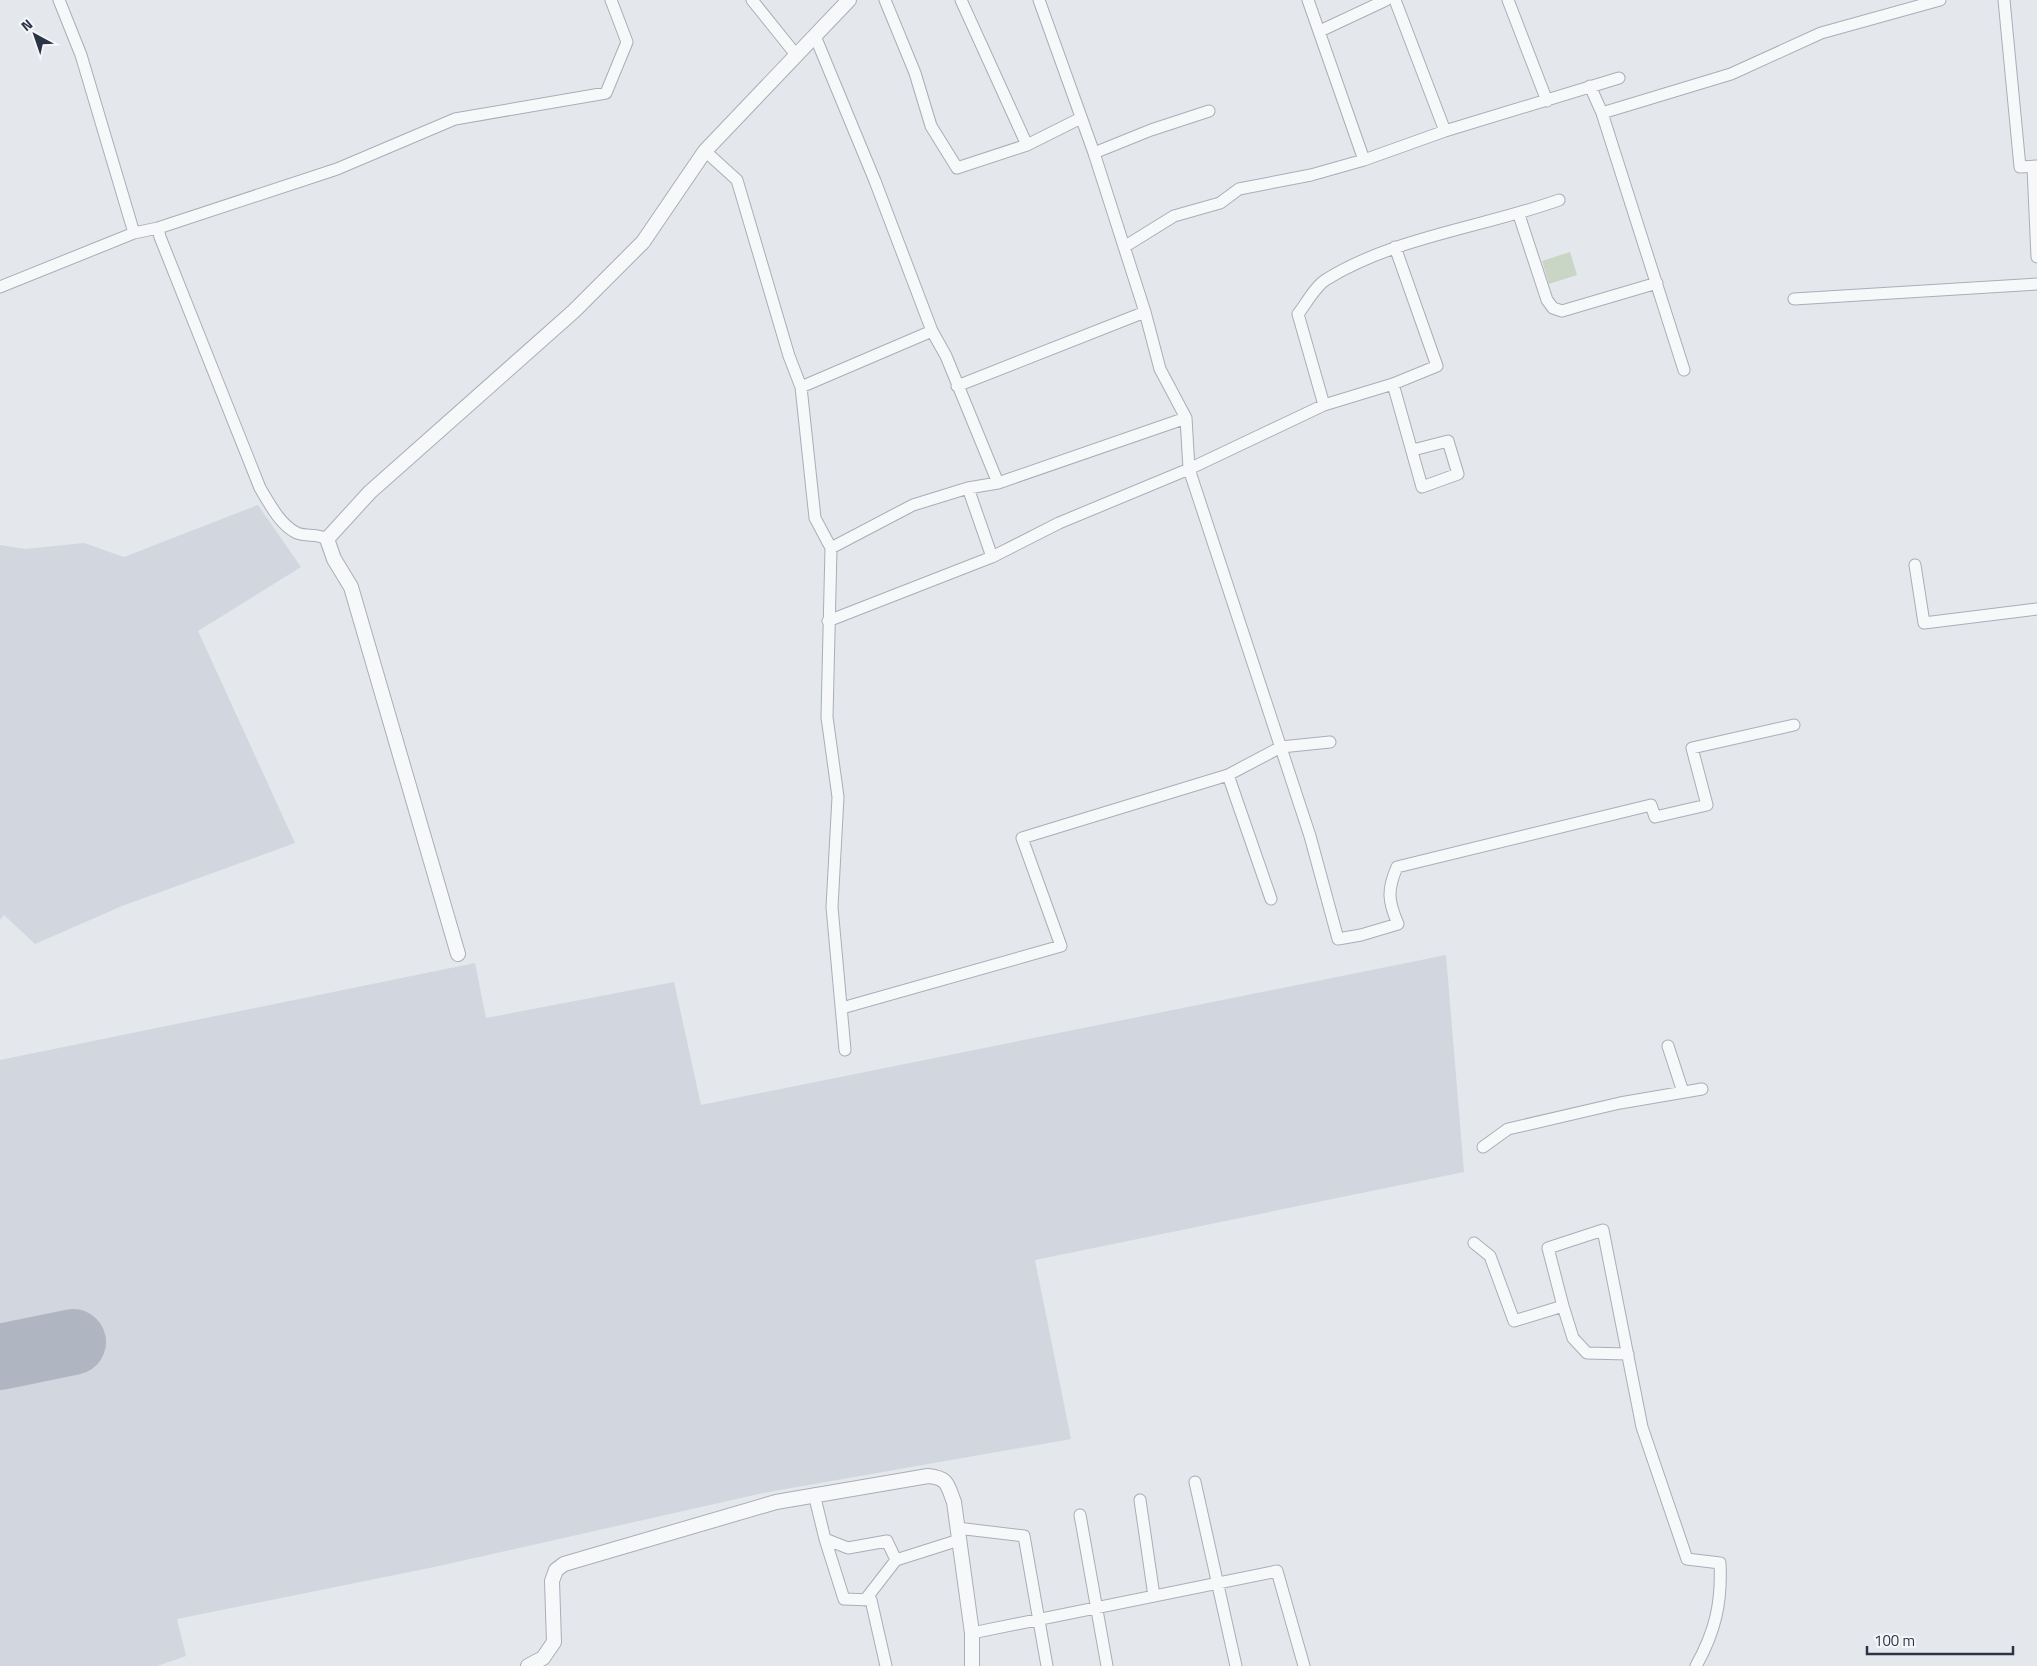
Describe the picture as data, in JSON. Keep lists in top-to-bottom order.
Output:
{
  "scale_bar": "100 m",
  "north": "top left"
}
